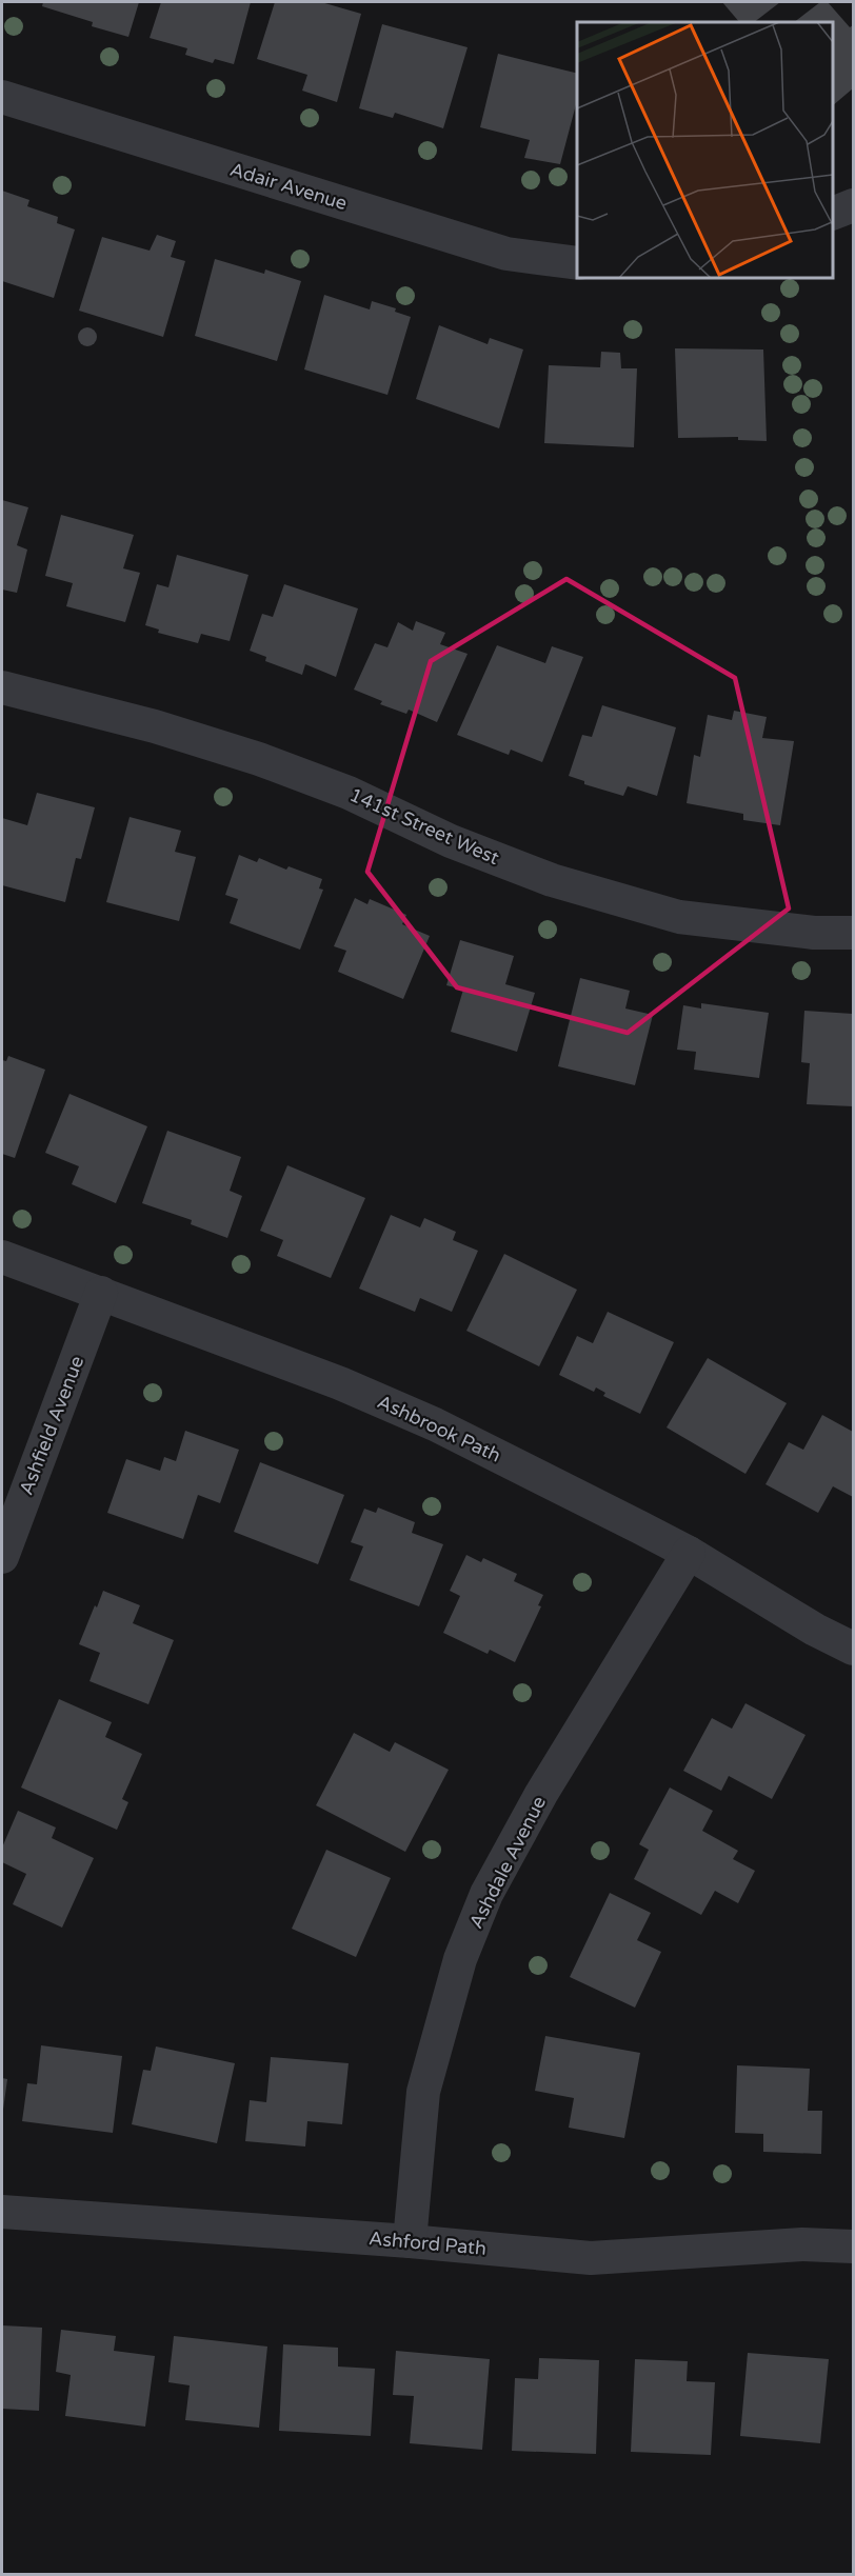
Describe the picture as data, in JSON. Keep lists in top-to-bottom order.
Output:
{
  "streets": {
    "street": [
      "Adair Avenue",
      "141st Street West",
      "Ashfield Avenue",
      "Ashbrook Path",
      "Ashdale Avenue",
      "Ashford Path"
    ]
  },
  "crossings": [
    ["Ashfield Avenue", "Ashbrook Path"],
    ["Ashbrook Path", "Ashdale Avenue"],
    ["Ashdale Avenue", "Ashford Path"]
  ]
}
